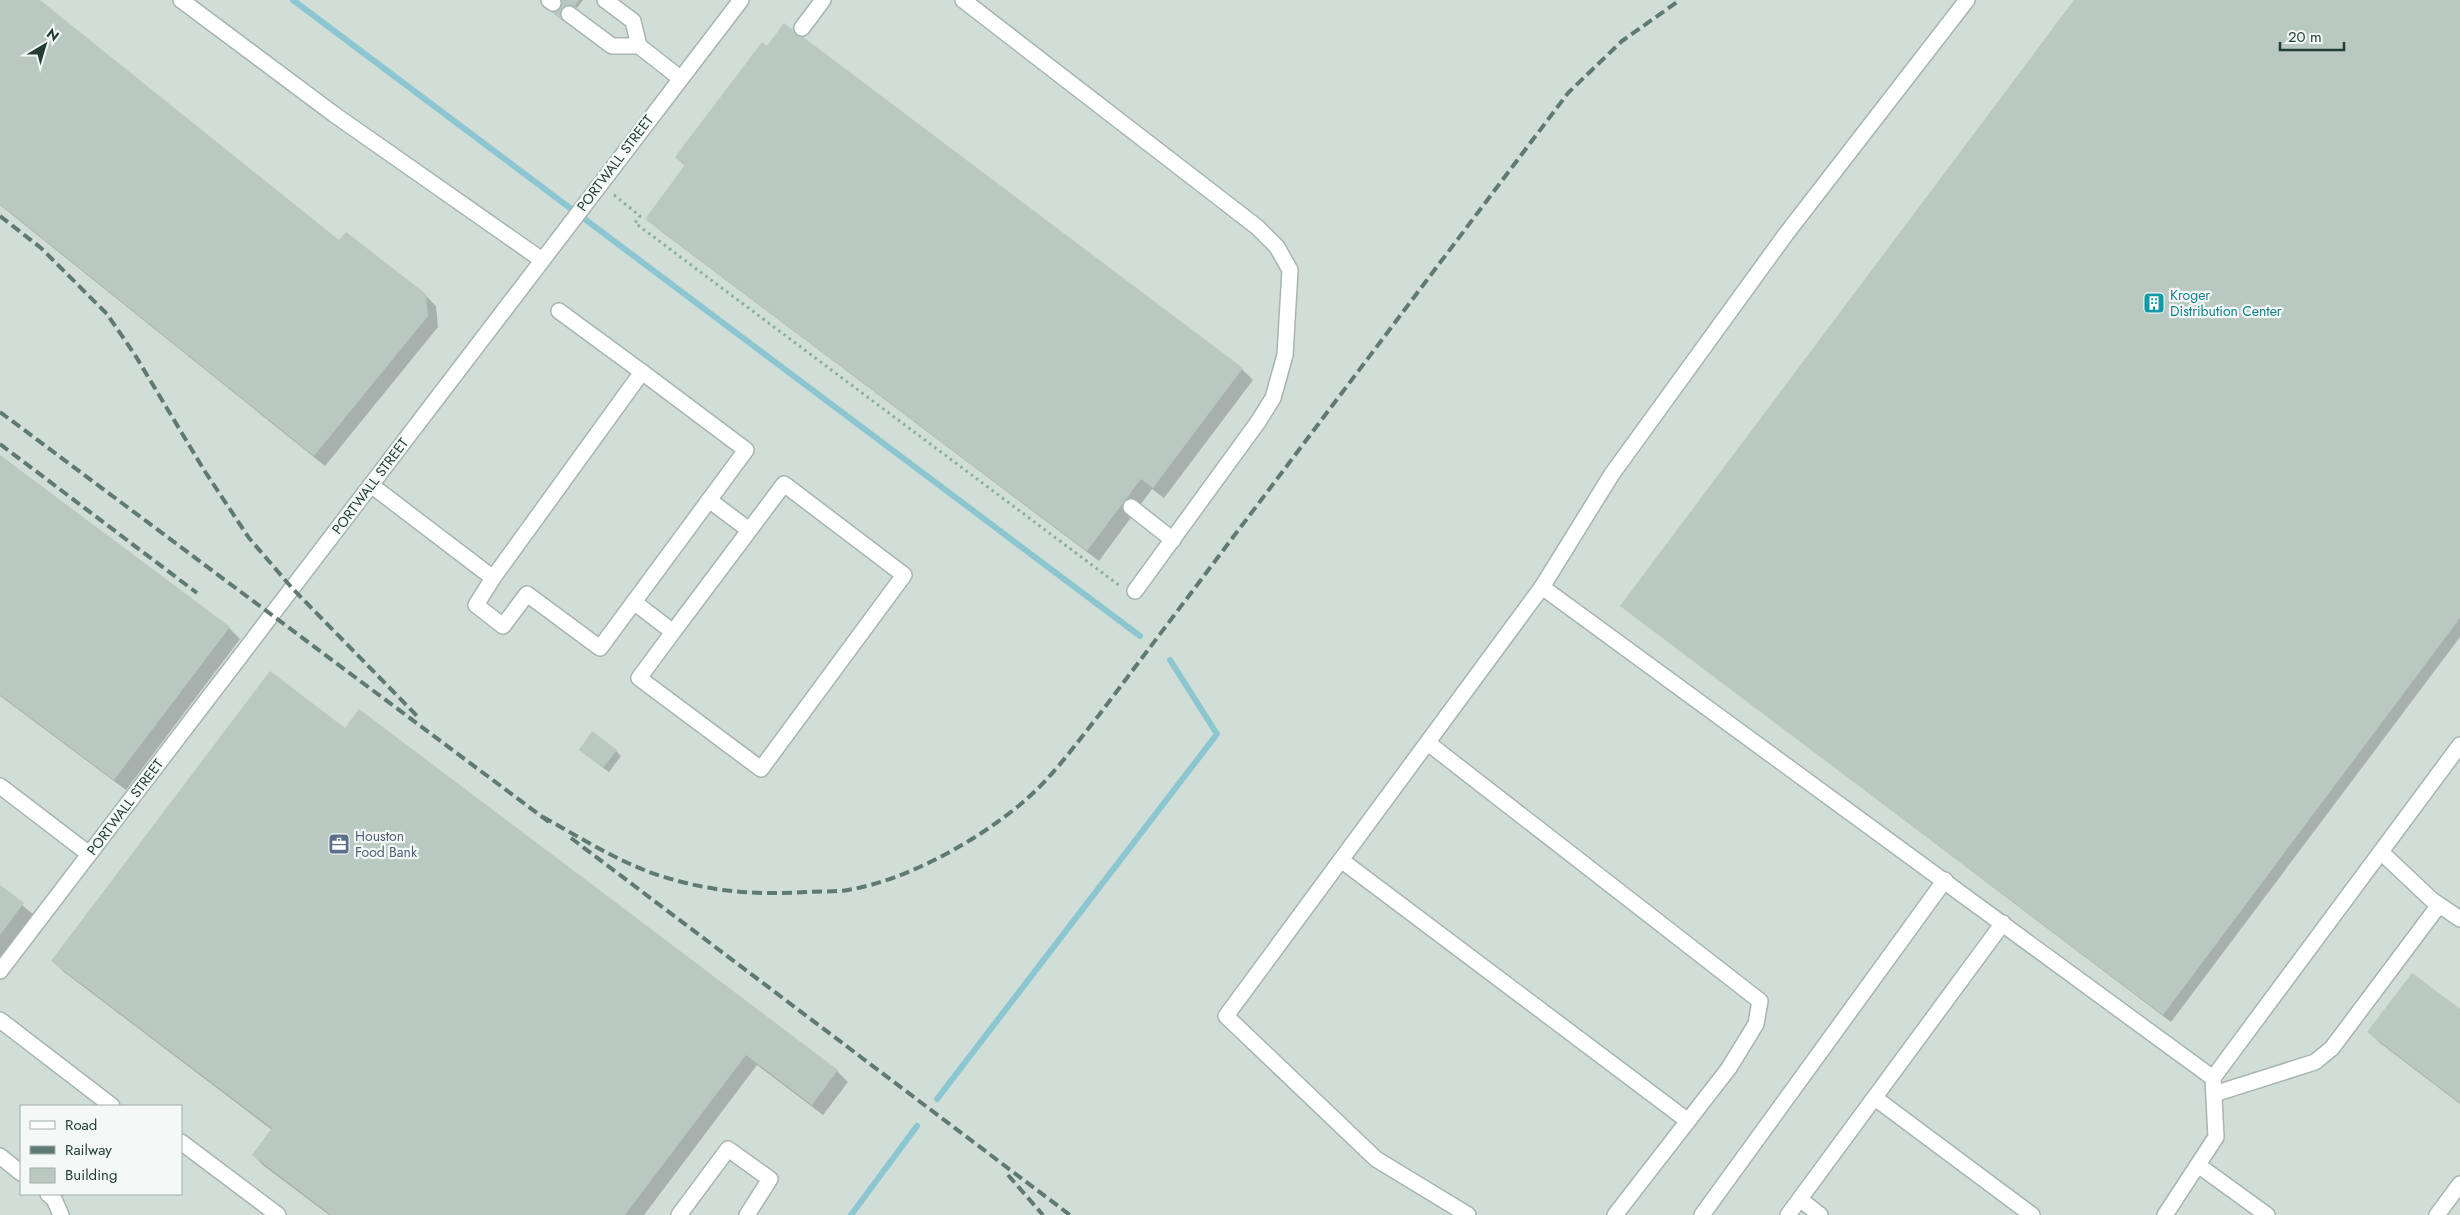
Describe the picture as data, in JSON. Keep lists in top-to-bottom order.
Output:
{
  "streets": {
    "street": ["PORTWALL STREET"]
  },
  "places": {
    "building": ["Kroger Distribution Center"],
    "office": ["Houston Food Bank"]
  },
  "legend": ["Road", "Railway", "Building"],
  "scale_bar": "20 m",
  "north": "top right"
}
